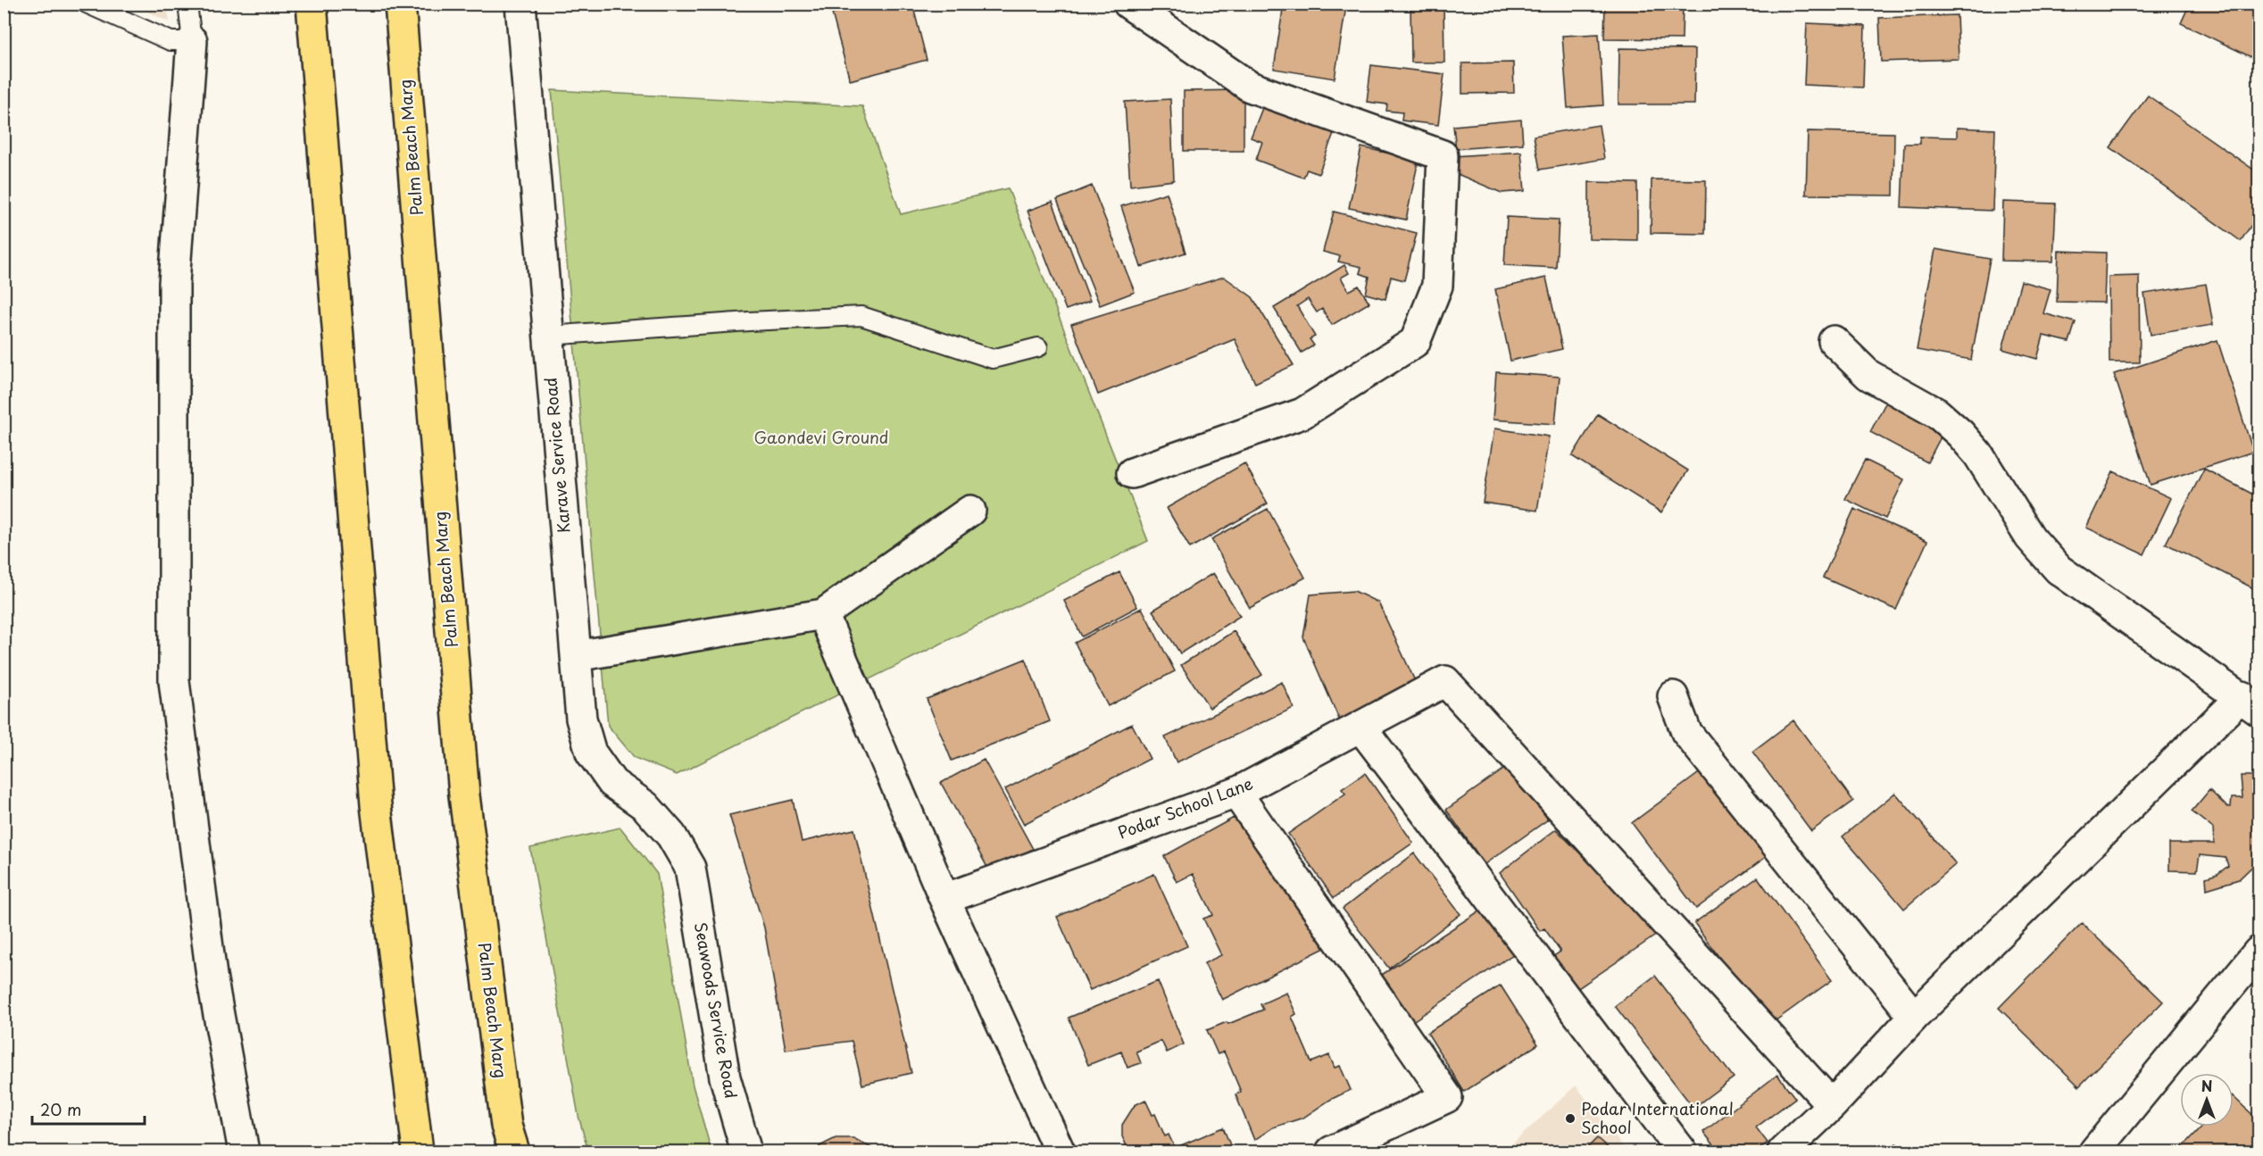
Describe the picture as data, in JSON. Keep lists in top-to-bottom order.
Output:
{
  "streets": {
    "main road": ["Palm Beach Marg"],
    "street": ["Karave Service Road", "Podar School Lane", "Seawoods Service Road"]
  },
  "crossings": [
    ["Karave Service Road", "Seawoods Service Road"]
  ],
  "parks": ["Gaondevi Ground"],
  "places": ["Podar International School"],
  "scale_bar": "20 m",
  "north": "top"
}
